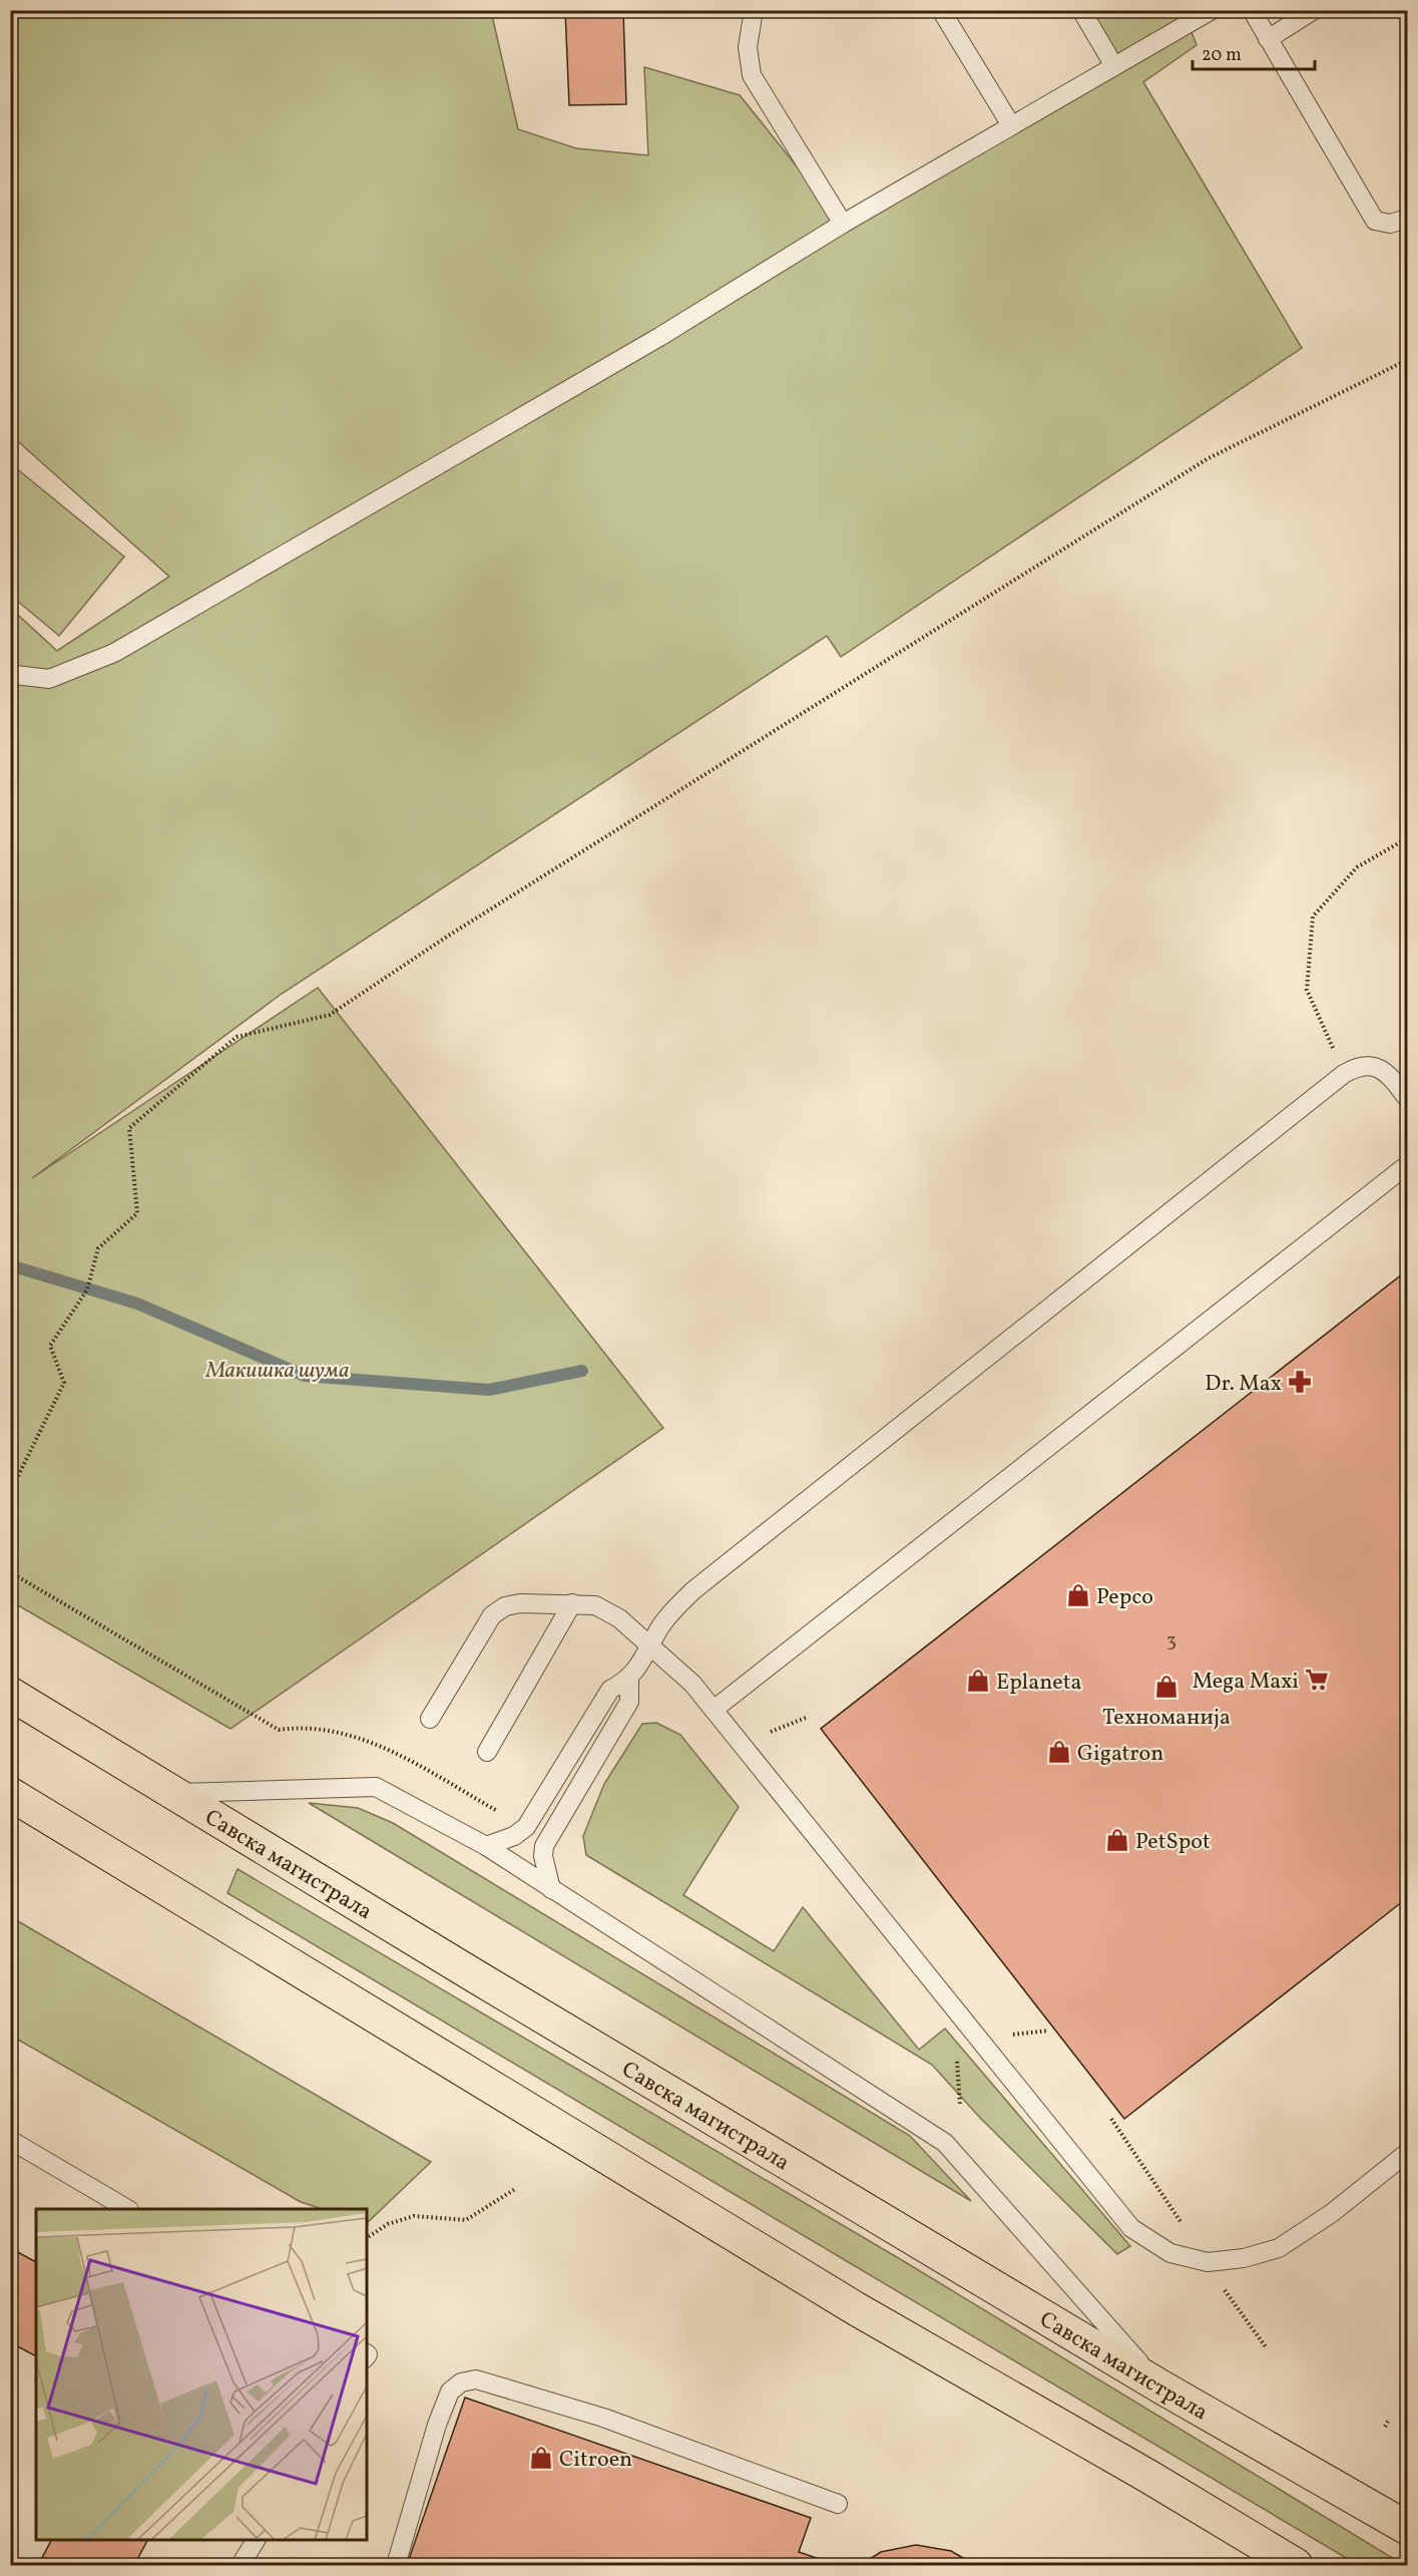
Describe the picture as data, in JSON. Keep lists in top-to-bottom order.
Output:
{
  "streets": {
    "main road": ["Савска магистрала"]
  },
  "parks": ["Макишка шума"],
  "places": {
    "pharmacy": ["Dr. Max"],
    "shop": [
      "Pepco",
      "Eplaneta",
      "Техноманија",
      "Gigatron",
      "PetSpot",
      "Citroen"
    ],
    "supermarket": ["Mega Maxi"]
  },
  "house_numbers": ["3"],
  "scale_bar": "20 m"
}
